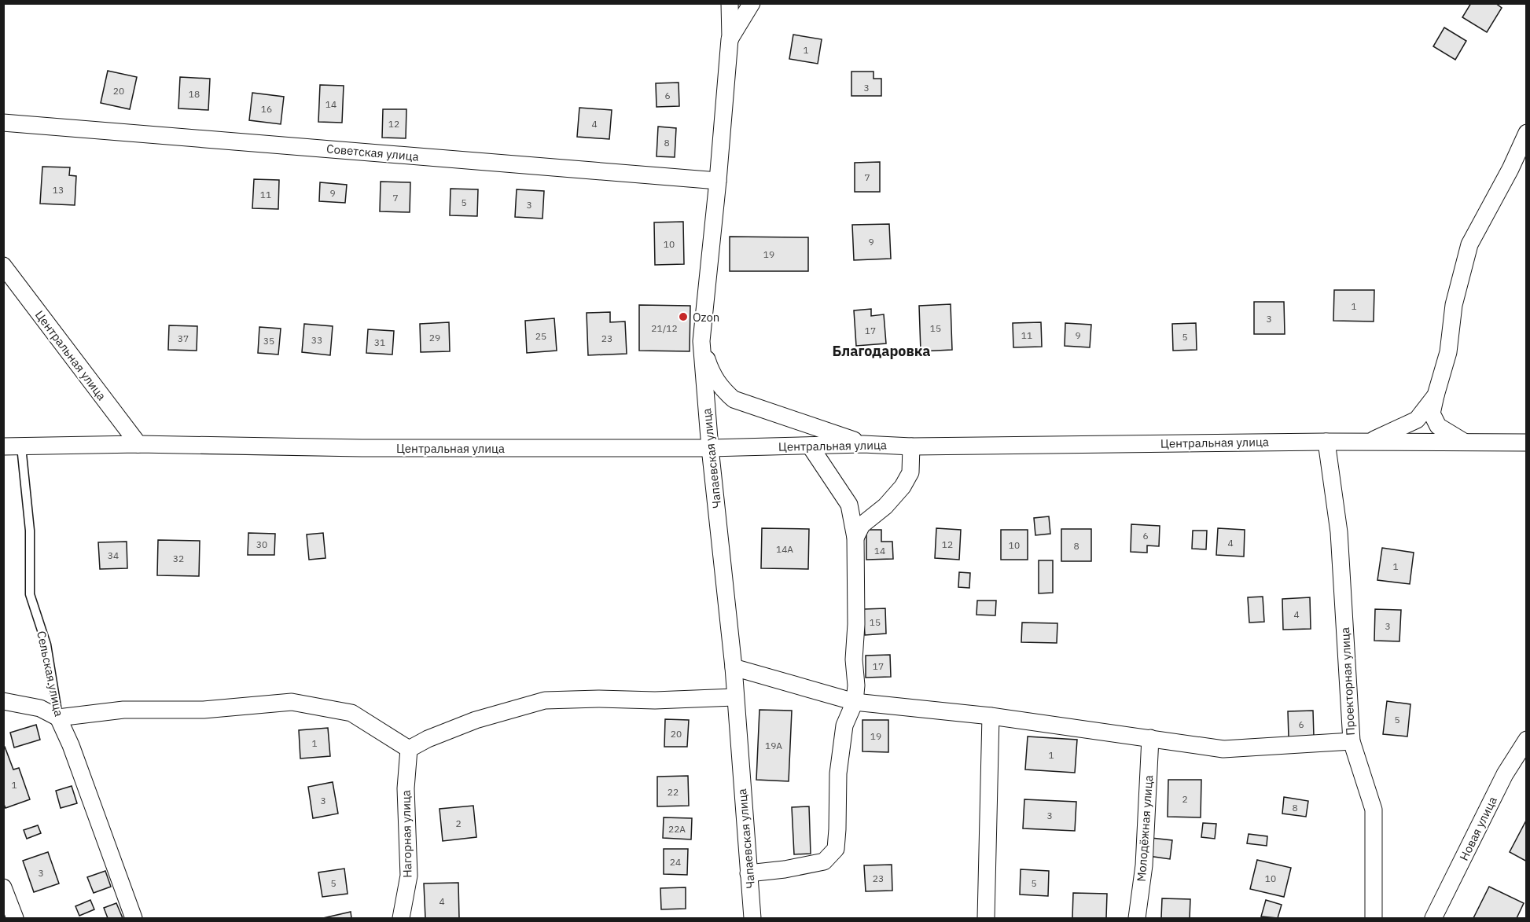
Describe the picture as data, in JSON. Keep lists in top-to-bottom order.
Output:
{
  "streets": {
    "street": [
      "Советская улица",
      "Центральная улица",
      "Чапаевская улица",
      "Сельская улица",
      "Проекторная улица",
      "Молодёжная улица",
      "Новая улица",
      "Нагорная улица"
    ]
  },
  "crossings": [
    ["Советская улица", "Чапаевская улица"],
    ["Центральная улица", "Чапаевская улица"],
    ["Центральная улица", "Сельская улица"],
    ["Центральная улица", "Проекторная улица"]
  ],
  "districts": ["Благодаровка"],
  "places": ["Ozon"],
  "house_numbers": [
    "1",
    "3",
    "20",
    "18",
    "6",
    "14",
    "16",
    "12",
    "4",
    "8",
    "7",
    "13",
    "9",
    "11",
    "7",
    "5",
    "3",
    "9",
    "10",
    "19",
    "1",
    "3",
    "21/12",
    "15",
    "17",
    "11",
    "9",
    "25",
    "5",
    "29",
    "37",
    "23",
    "33",
    "35",
    "31",
    "6",
    "4",
    "30",
    "12",
    "10",
    "8",
    "14А",
    "14",
    "34",
    "32",
    "1",
    "4",
    "15",
    "3",
    "17",
    "5",
    "6",
    "20",
    "19",
    "1",
    "19А",
    "1",
    "1",
    "22",
    "2",
    "3",
    "8",
    "3",
    "2",
    "22А",
    "24",
    "3",
    "23",
    "10",
    "5",
    "5",
    "4"
  ]
}
